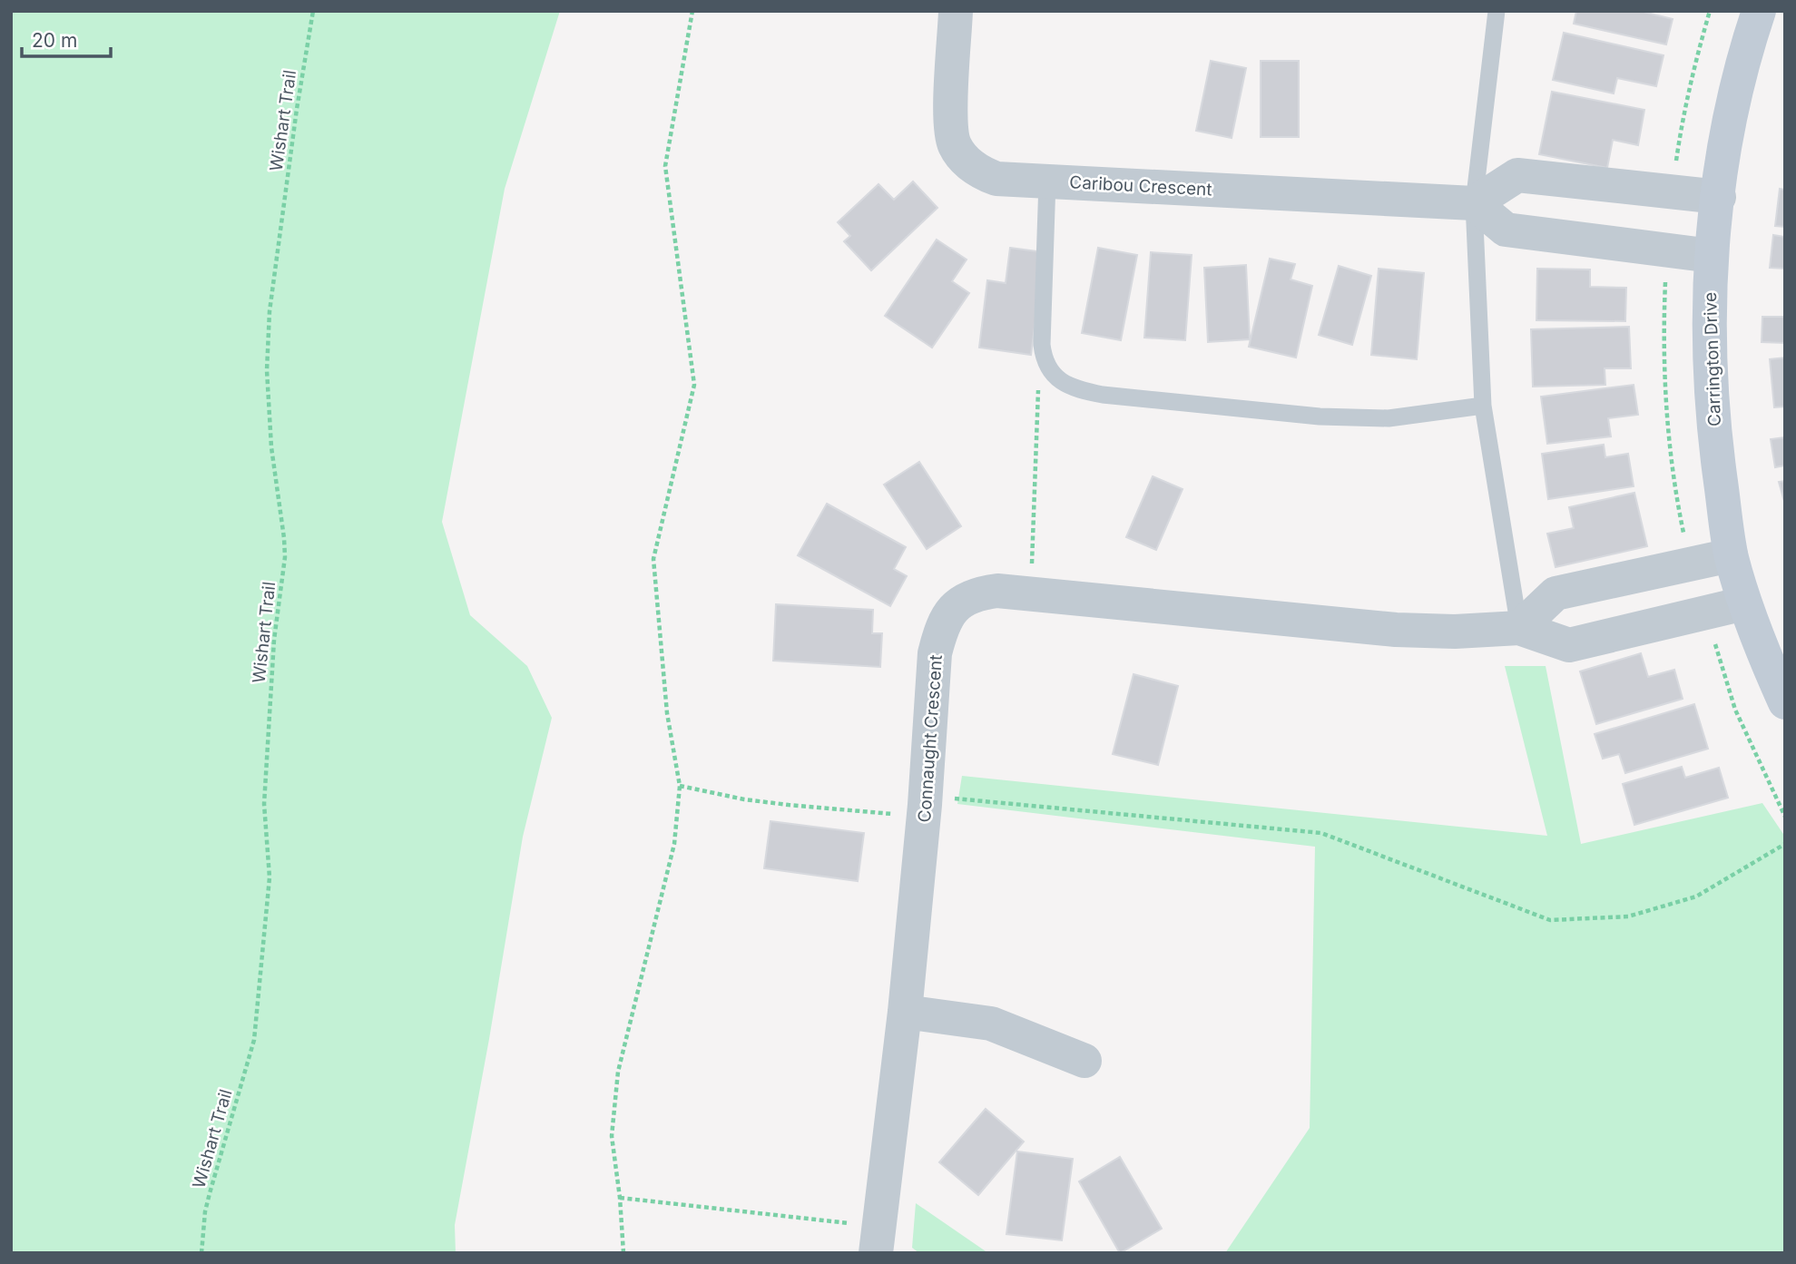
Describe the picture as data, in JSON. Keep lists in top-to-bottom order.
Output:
{
  "streets": {
    "street": ["Caribou Crescent", "Carrington Drive", "Connaught Crescent"],
    "path": ["Wishart Trail"]
  },
  "crossings": [
    ["Carrington Drive", "Connaught Crescent"]
  ],
  "scale_bar": "20 m"
}
